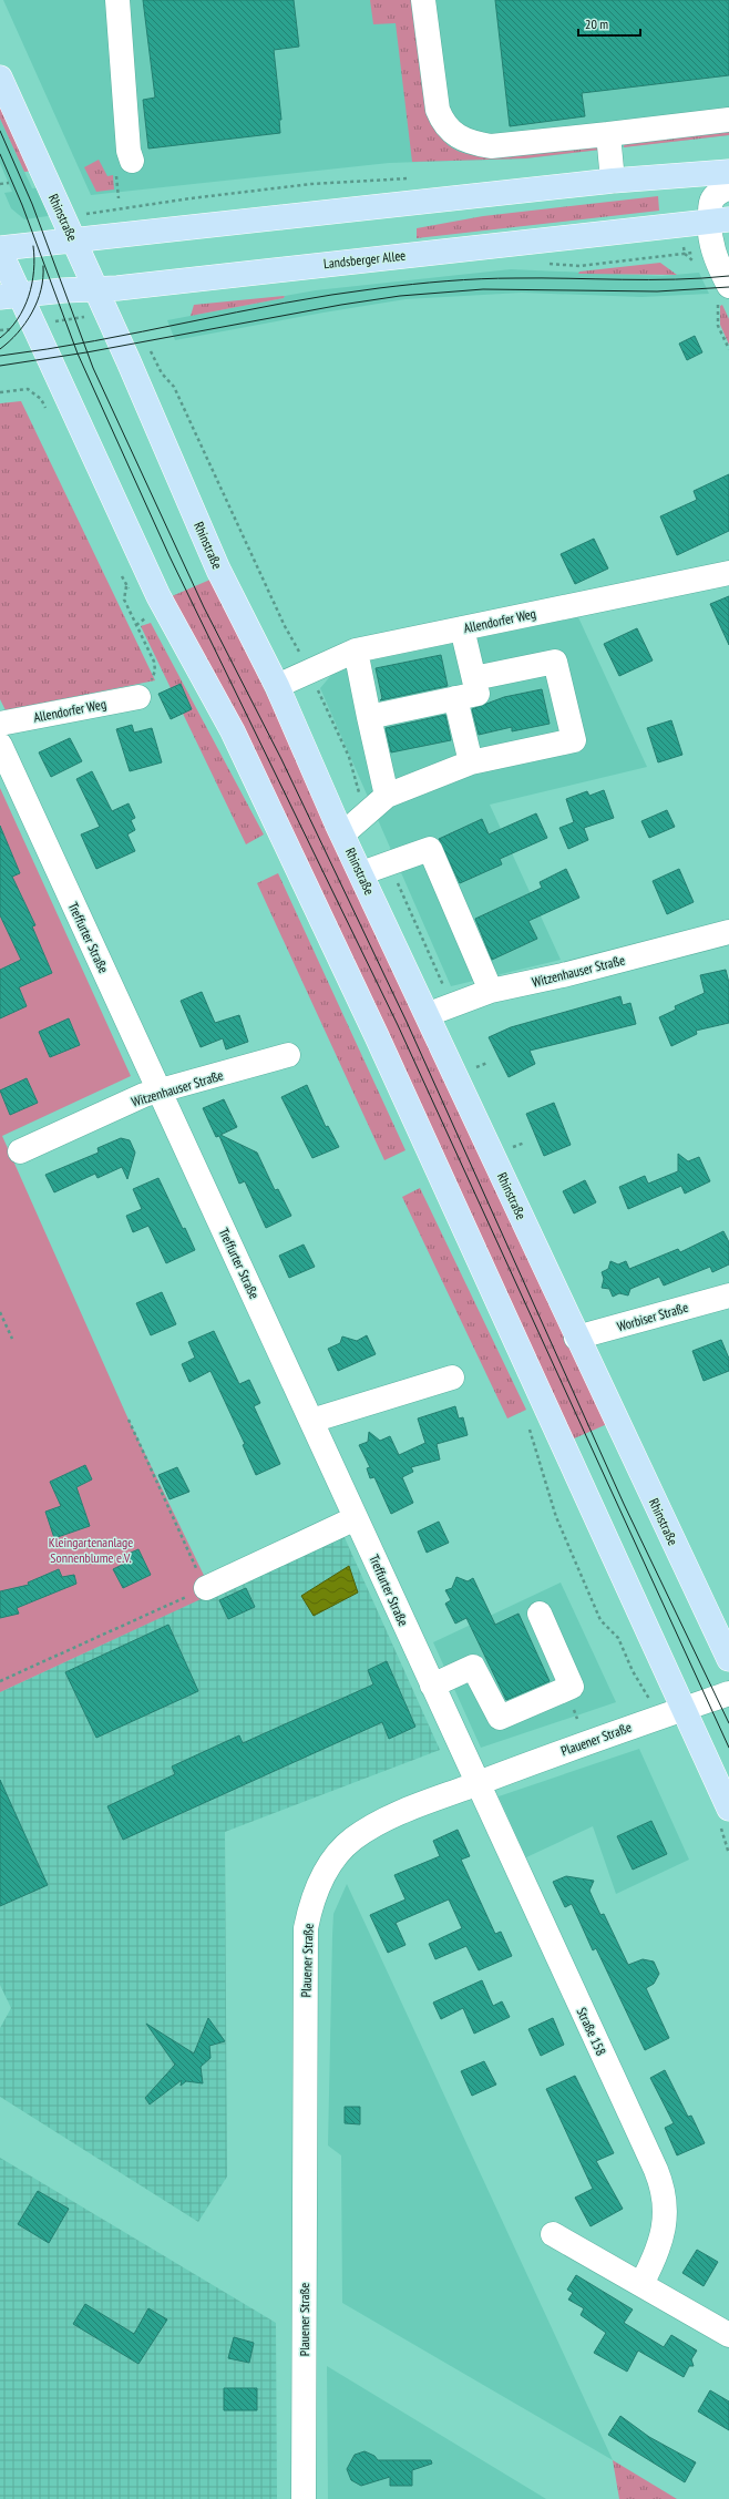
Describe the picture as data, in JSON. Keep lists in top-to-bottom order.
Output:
{
  "streets": {
    "main road": ["Rhinstraße", "Landsberger Allee"],
    "street": [
      "Allendorfer Weg",
      "Treffurter Straße",
      "Witzenhauser Straße",
      "Worbiser Straße",
      "Plauener Straße",
      "Straße 158"
    ]
  },
  "crossings": [
    ["Rhinstraße", "Landsberger Allee"],
    ["Rhinstraße", "Allendorfer Weg"],
    ["Rhinstraße", "Witzenhauser Straße"],
    ["Rhinstraße", "Worbiser Straße"],
    ["Treffurter Straße", "Witzenhauser Straße"],
    ["Treffurter Straße", "Plauener Straße"],
    ["Treffurter Straße", "Straße 158"],
    ["Plauener Straße", "Straße 158"]
  ],
  "parks": ["Kleingartenanlage Sonnenblume e.V."],
  "scale_bar": "20 m"
}
